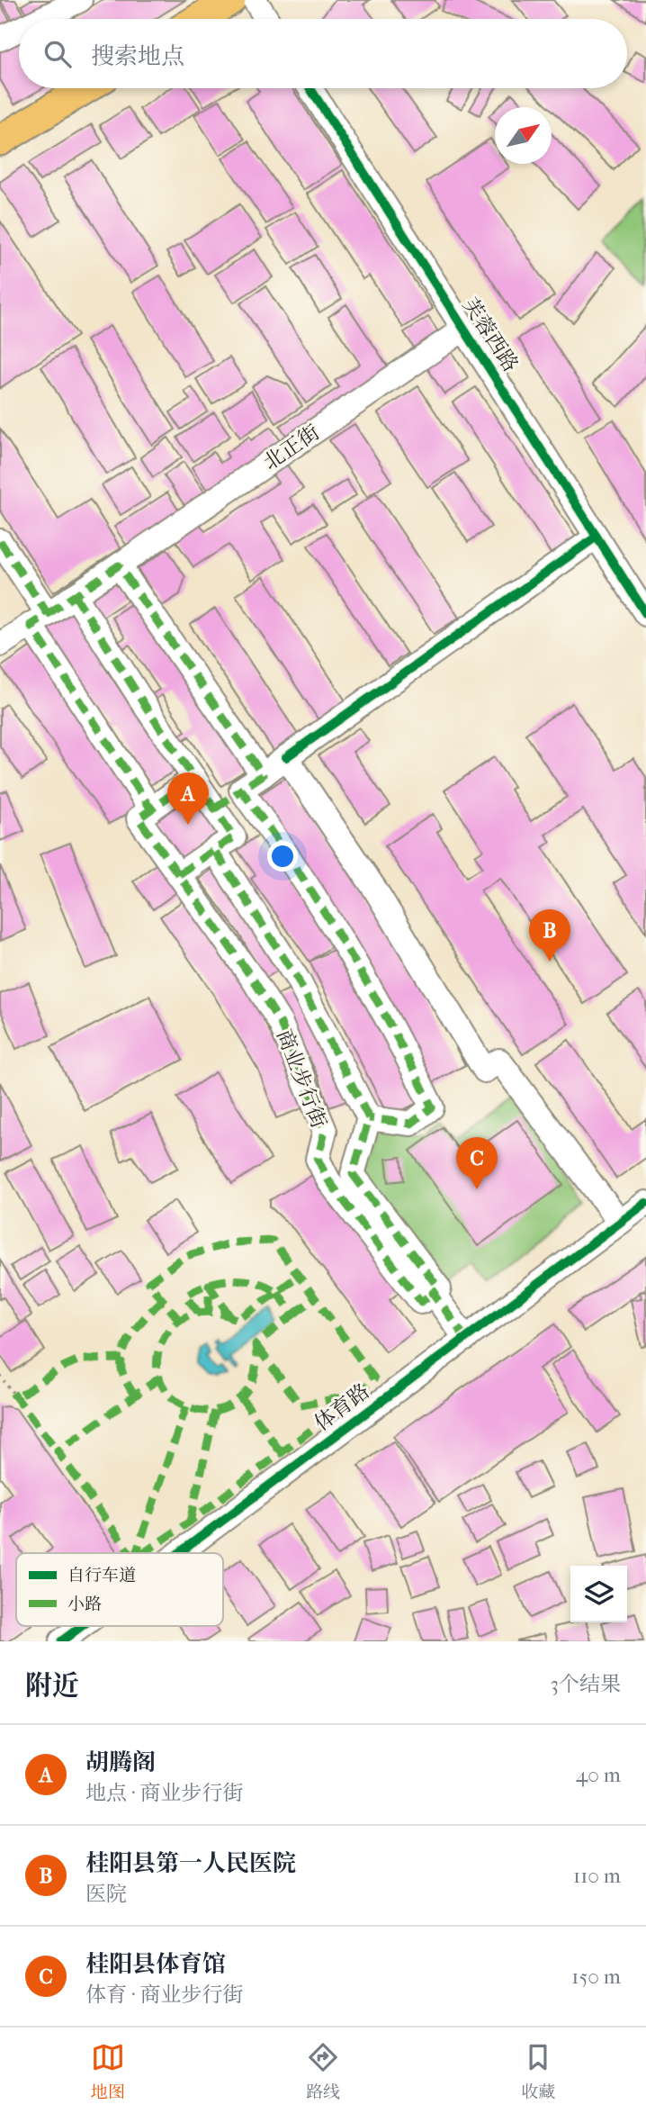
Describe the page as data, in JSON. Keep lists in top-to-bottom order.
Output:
{
  "streets": {
    "street": [
      "芙蓉西路",
      "北正街",
      "商业步行街",
      "体育路"
    ]
  },
  "crossings": [
    ["芙蓉西路", "北正街"]
  ],
  "legend": ["自行车道", "小路"],
  "north": "top right",
  "page": {
    "search": "搜索地点",
    "pins": ["A", "B", "C"],
    "heading": ["附近", "3个结果"],
    "list": [
      {
        "mark": "A",
        "name": "胡腾阁",
        "note": "地点 · 商业步行街",
        "value": "40 m"
      },
      {
        "mark": "B",
        "name": "桂阳县第一人民医院",
        "note": "医院",
        "value": "110 m"
      },
      {
        "mark": "C",
        "name": "桂阳县体育馆",
        "note": "体育 · 商业步行街",
        "value": "150 m"
      }
    ],
    "nav": ["地图", "路线", "收藏"]
  }
}
